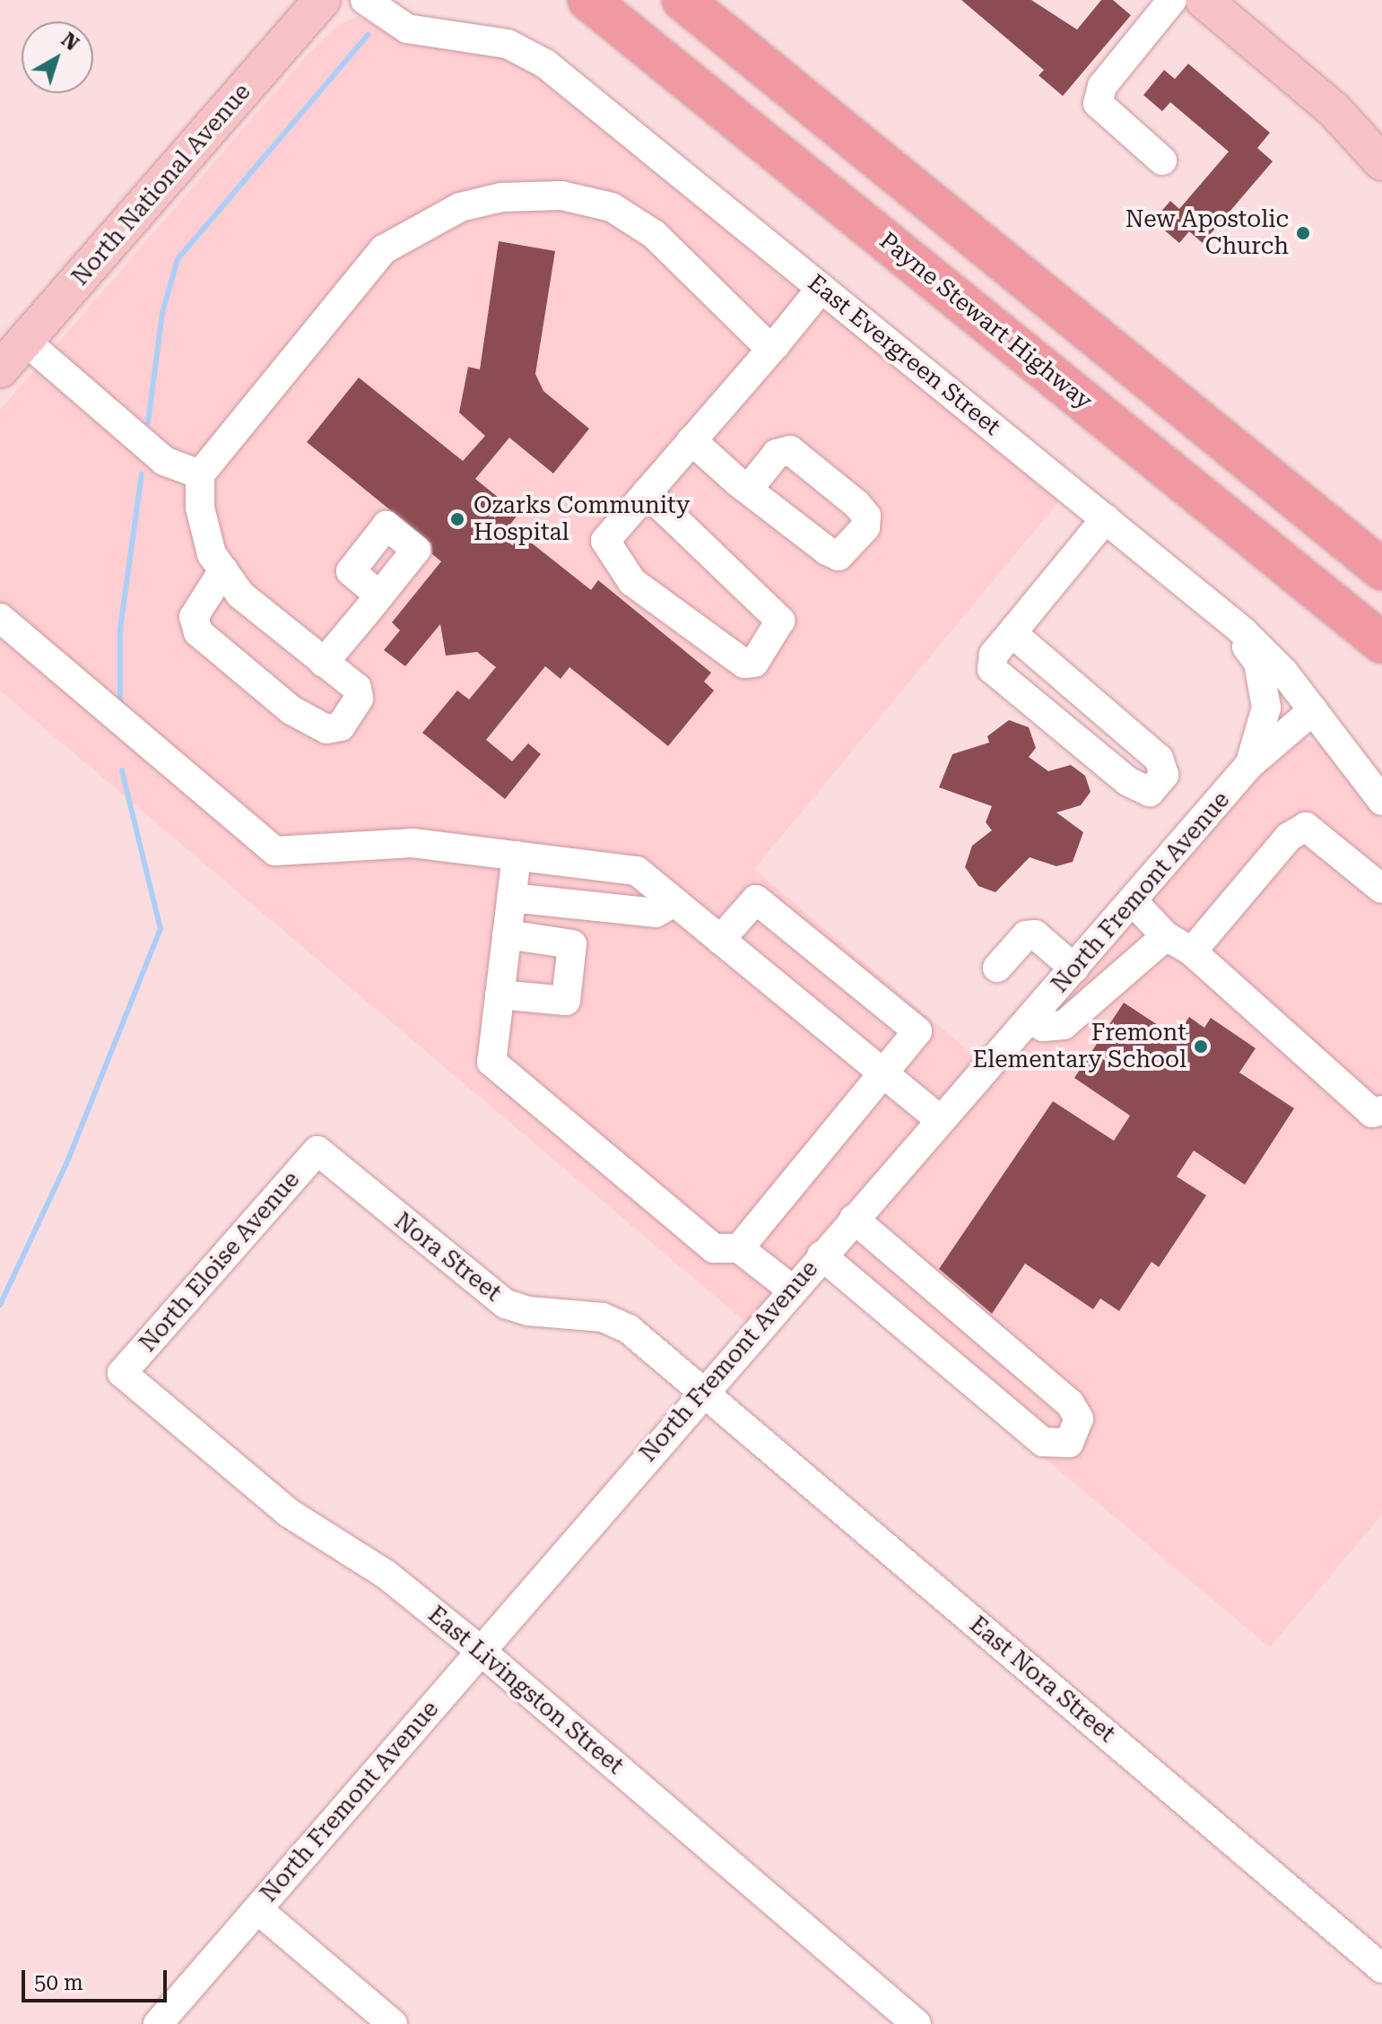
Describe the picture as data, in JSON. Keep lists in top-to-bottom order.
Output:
{
  "streets": {
    "highway": ["Payne Stewart Highway"],
    "main road": ["North National Avenue"],
    "street": [
      "East Evergreen Street",
      "North Fremont Avenue",
      "Nora Street",
      "North Eloise Avenue",
      "East Nora Street",
      "East Livingston Street"
    ]
  },
  "crossings": [
    ["East Evergreen Street", "North Fremont Avenue"],
    ["North Fremont Avenue", "Nora Street"],
    ["North Fremont Avenue", "East Nora Street"],
    ["North Fremont Avenue", "East Livingston Street"],
    ["Nora Street", "North Eloise Avenue"],
    ["Nora Street", "East Nora Street"],
    ["North Eloise Avenue", "East Livingston Street"]
  ],
  "places": ["New Apostolic Church", "Ozarks Community Hospital", "Fremont Elementary School"],
  "scale_bar": "50 m",
  "north": "top right"
}
